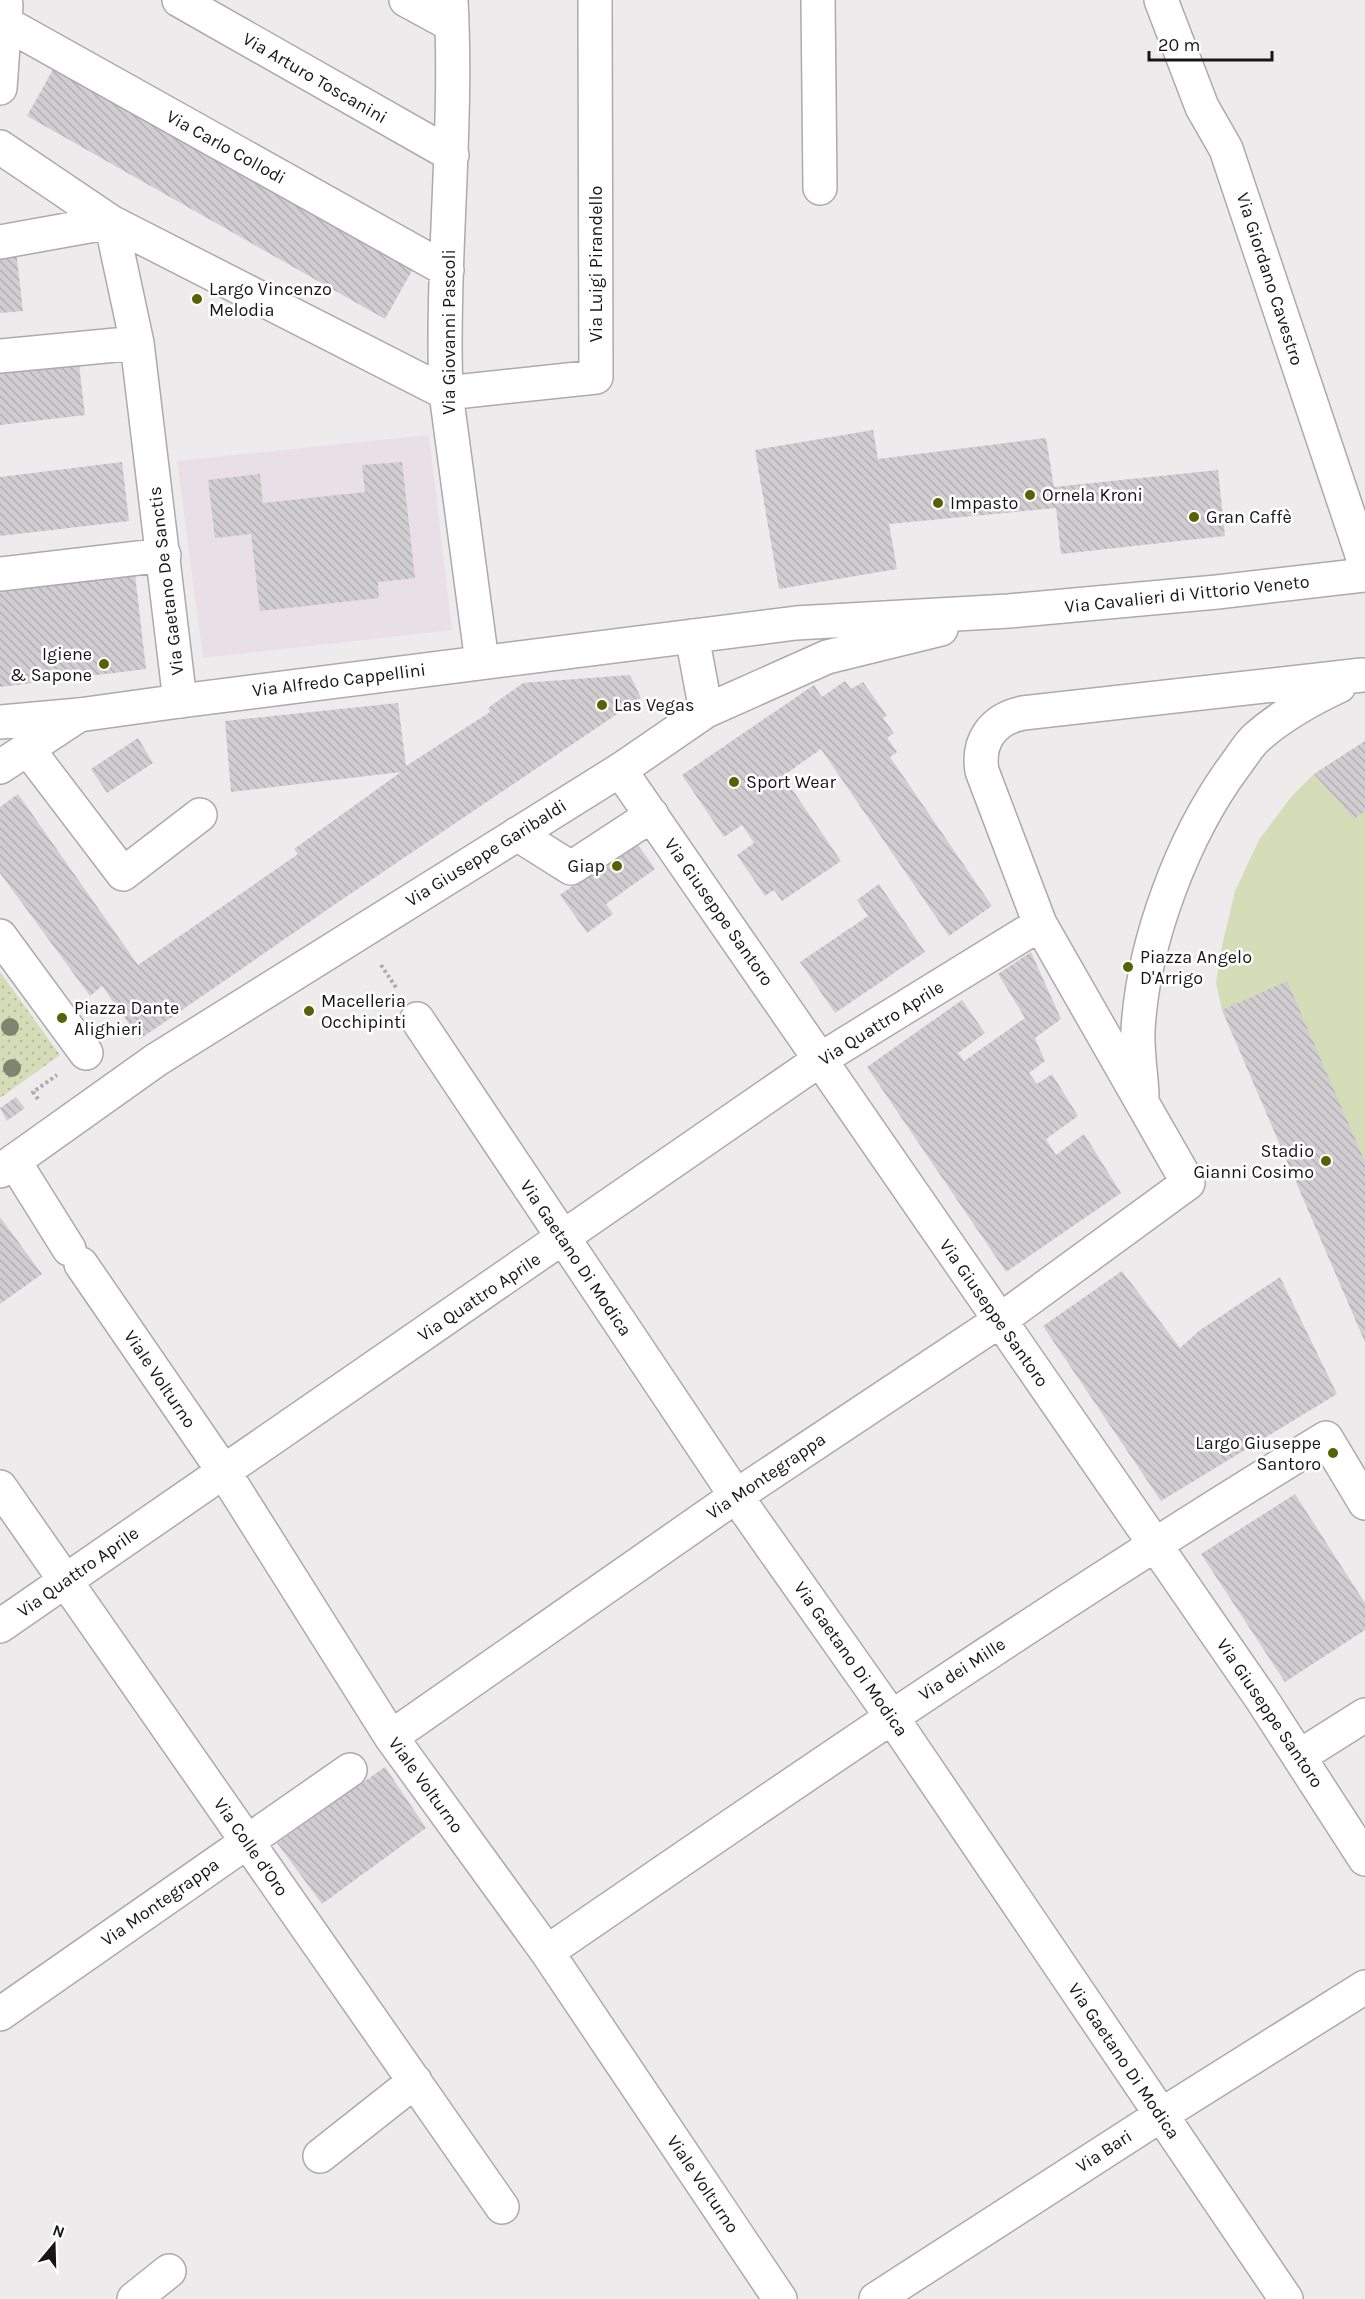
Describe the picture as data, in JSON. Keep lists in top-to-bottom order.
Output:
{
  "streets": {
    "street": [
      "Via Arturo Toscanini",
      "Via Carlo Collodi",
      "Via Luigi Pirandello",
      "Via Giordano Cavestro",
      "Via Giovanni Pascoli",
      "Via Gaetano De Sanctis",
      "Via Cavalieri di Vittorio Veneto",
      "Via Alfredo Cappellini",
      "Via Giuseppe Garibaldi",
      "Via Giuseppe Santoro",
      "Via Quattro Aprile",
      "Via Gaetano Di Modica",
      "Viale Volturno",
      "Via Montegrappa",
      "Via dei Mille",
      "Via Colle d'Oro",
      "Via Bari"
    ]
  },
  "crossings": [
    ["Via Arturo Toscanini", "Via Giovanni Pascoli"],
    ["Via Carlo Collodi", "Via Giovanni Pascoli"],
    ["Via Luigi Pirandello", "Via Giovanni Pascoli"],
    ["Via Giovanni Pascoli", "Via Alfredo Cappellini"],
    ["Via Gaetano De Sanctis", "Via Alfredo Cappellini"],
    ["Via Cavalieri di Vittorio Veneto", "Via Alfredo Cappellini"],
    ["Via Cavalieri di Vittorio Veneto", "Via Giuseppe Garibaldi"],
    ["Via Alfredo Cappellini", "Via Giuseppe Garibaldi"],
    ["Via Giuseppe Garibaldi", "Via Giuseppe Santoro"],
    ["Via Giuseppe Garibaldi", "Viale Volturno"],
    ["Via Giuseppe Santoro", "Via Quattro Aprile"],
    ["Via Giuseppe Santoro", "Via Montegrappa"],
    ["Via Giuseppe Santoro", "Via dei Mille"],
    ["Via Quattro Aprile", "Via Gaetano Di Modica"],
    ["Via Quattro Aprile", "Viale Volturno"],
    ["Via Quattro Aprile", "Via Colle d'Oro"],
    ["Via Gaetano Di Modica", "Via Montegrappa"],
    ["Via Gaetano Di Modica", "Via dei Mille"],
    ["Via Gaetano Di Modica", "Via Bari"],
    ["Viale Volturno", "Via Montegrappa"],
    ["Viale Volturno", "Via dei Mille"],
    ["Via Montegrappa", "Via Colle d'Oro"]
  ],
  "places": [
    "Largo Vincenzo Melodia",
    "Ornela Kroni",
    "Impasto",
    "Gran Caffè",
    "Igiene & Sapone",
    "Las Vegas",
    "Sport Wear",
    "Giap",
    "Piazza Angelo D'Arrigo",
    "Macelleria Occhipinti",
    "Piazza Dante Alighieri",
    "Stadio Gianni Cosimo",
    "Largo Giuseppe Santoro"
  ],
  "scale_bar": "20 m",
  "north": "top"
}
